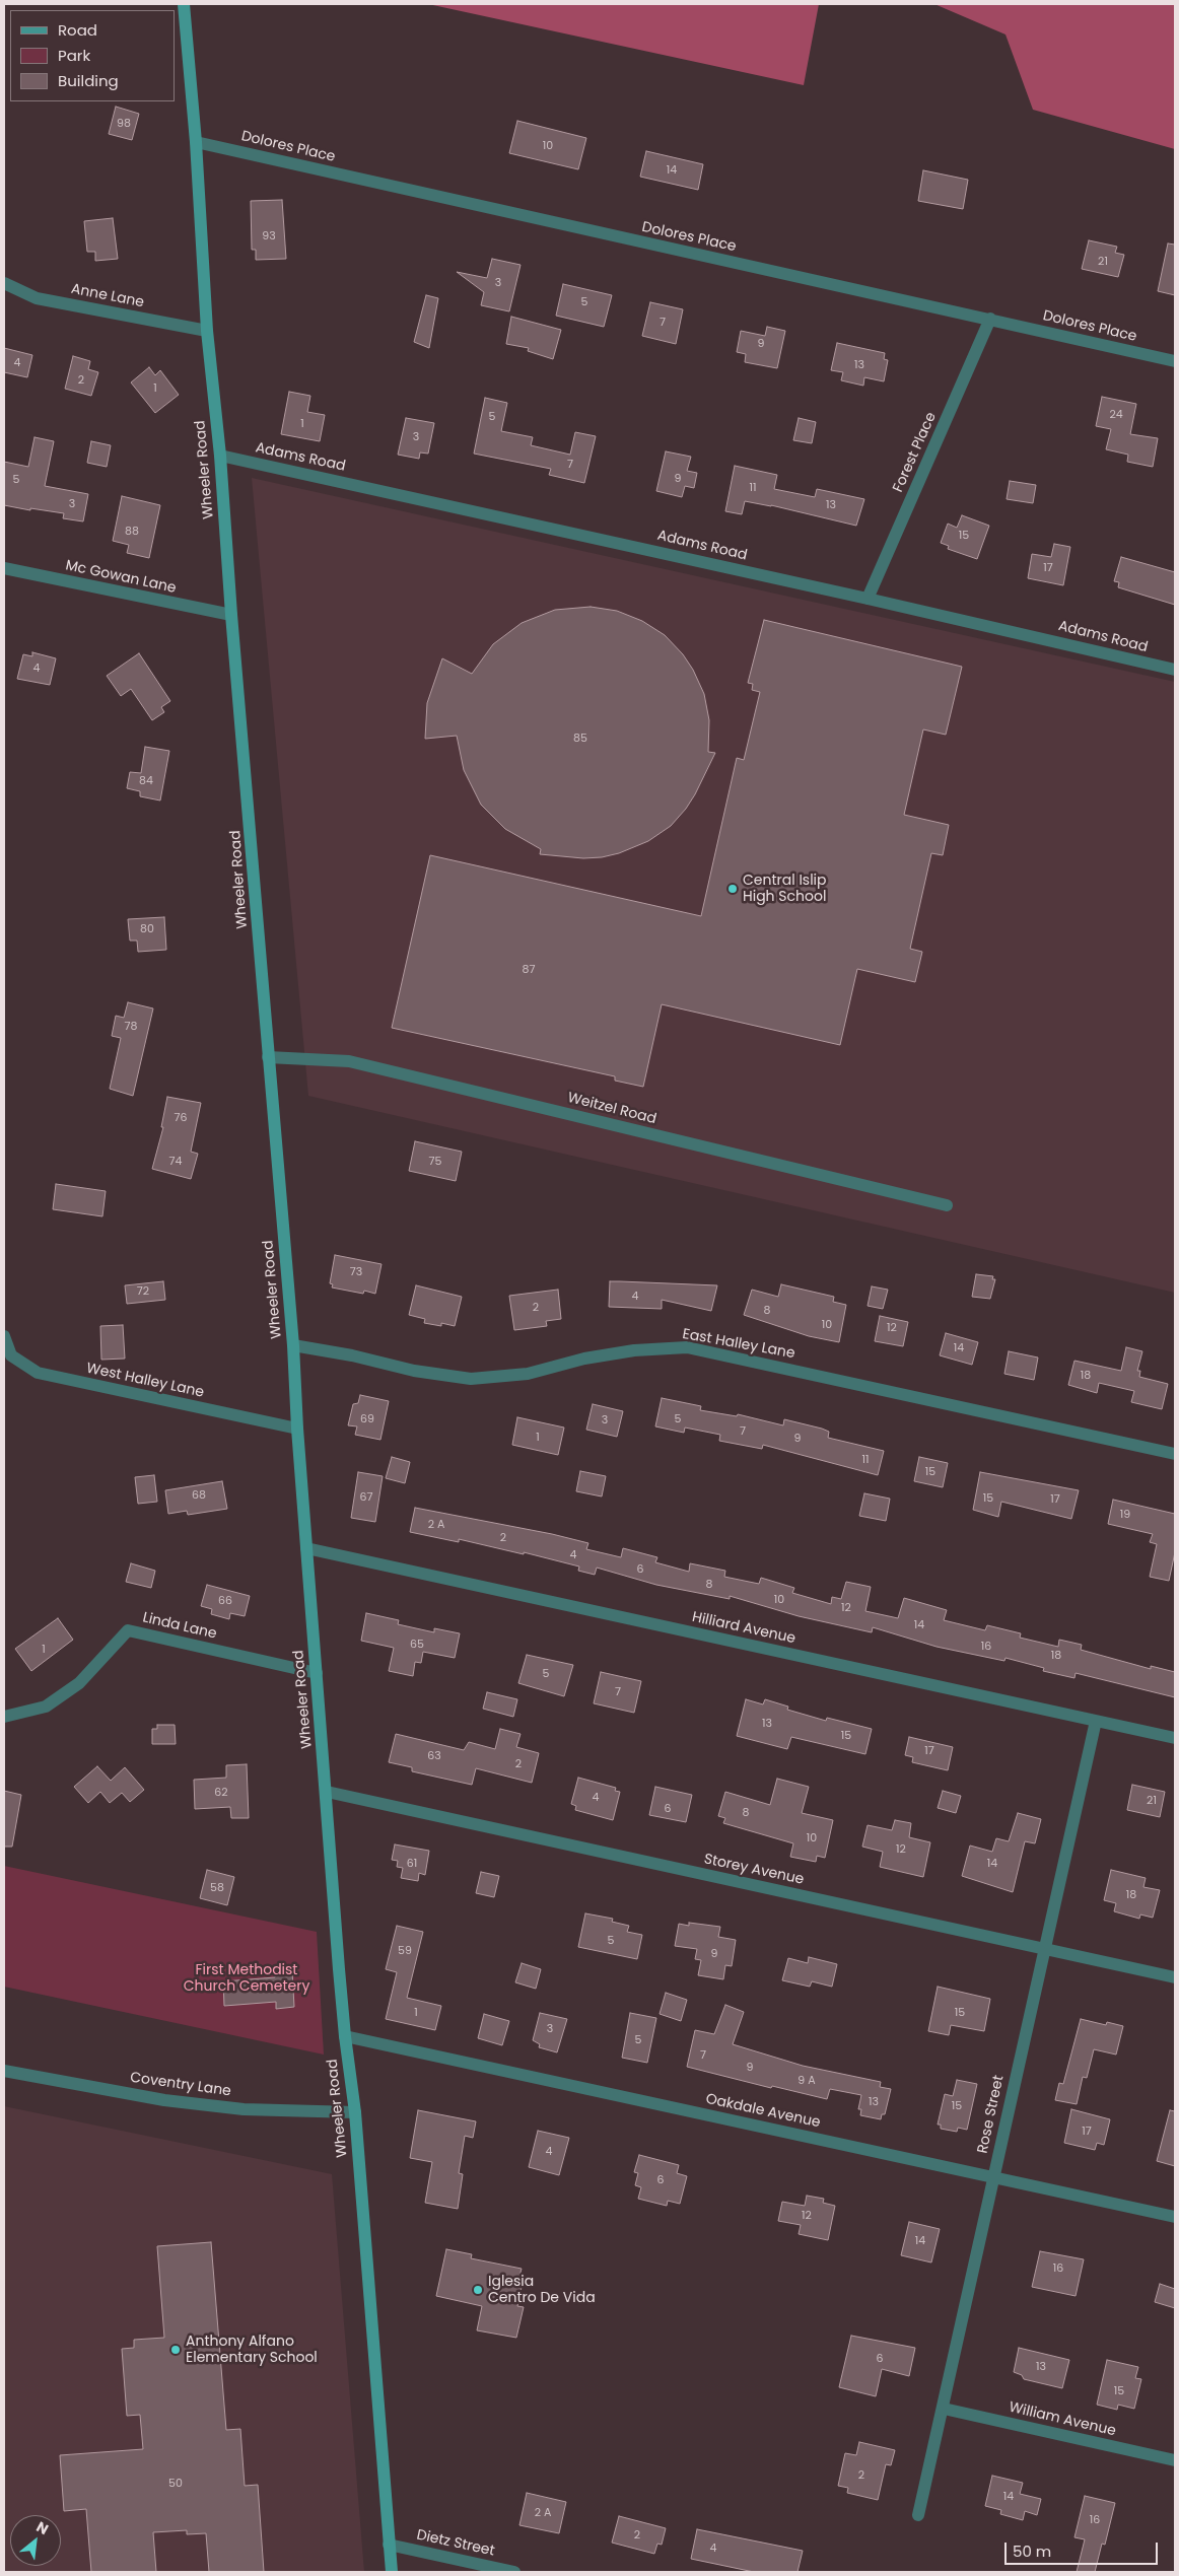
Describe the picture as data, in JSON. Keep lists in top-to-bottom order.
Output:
{
  "streets": {
    "main road": ["Wheeler Road"],
    "street": [
      "Dolores Place",
      "Anne Lane",
      "Forest Place",
      "Adams Road",
      "Mc Gowan Lane",
      "Weitzel Road",
      "East Halley Lane",
      "West Halley Lane",
      "Linda Lane",
      "Hilliard Avenue",
      "Storey Avenue",
      "Coventry Lane",
      "Oakdale Avenue",
      "Rose Street",
      "William Avenue",
      "Dietz Street"
    ]
  },
  "crossings": [
    ["Dolores Place", "Forest Place"],
    ["Dolores Place", "Wheeler Road"],
    ["Anne Lane", "Wheeler Road"],
    ["Forest Place", "Adams Road"],
    ["Adams Road", "Wheeler Road"],
    ["Wheeler Road", "Mc Gowan Lane"],
    ["Wheeler Road", "Weitzel Road"],
    ["Wheeler Road", "East Halley Lane"],
    ["Wheeler Road", "West Halley Lane"],
    ["Wheeler Road", "Linda Lane"],
    ["Wheeler Road", "Hilliard Avenue"],
    ["Wheeler Road", "Storey Avenue"],
    ["Wheeler Road", "Coventry Lane"],
    ["Wheeler Road", "Oakdale Avenue"],
    ["Wheeler Road", "Dietz Street"],
    ["Hilliard Avenue", "Rose Street"],
    ["Storey Avenue", "Rose Street"],
    ["Oakdale Avenue", "Rose Street"],
    ["Rose Street", "William Avenue"]
  ],
  "parks": ["First Methodist Church Cemetery"],
  "places": ["Central Islip High School", "Iglesia Centro De Vida", "Anthony Alfano Elementary School"],
  "house_numbers": [
    "98",
    "10",
    "14",
    "93",
    "21",
    "3",
    "5",
    "7",
    "9",
    "4",
    "13",
    "2",
    "1",
    "24",
    "5",
    "1",
    "3",
    "7",
    "9",
    "5",
    "11",
    "3",
    "13",
    "88",
    "15",
    "17",
    "4",
    "85",
    "84",
    "80",
    "87",
    "78",
    "76",
    "74",
    "75",
    "73",
    "72",
    "4",
    "2",
    "8",
    "10",
    "12",
    "14",
    "18",
    "69",
    "5",
    "3",
    "7",
    "1",
    "9",
    "11",
    "15",
    "68",
    "67",
    "15",
    "17",
    "19",
    "2 A",
    "2",
    "4",
    "6",
    "8",
    "10",
    "66",
    "12",
    "14",
    "65",
    "16",
    "1",
    "18",
    "5",
    "7",
    "13",
    "15",
    "17",
    "63",
    "2",
    "62",
    "4",
    "21",
    "6",
    "8",
    "10",
    "12",
    "61",
    "14",
    "58",
    "18",
    "5",
    "59",
    "9",
    "1",
    "15",
    "3",
    "5",
    "7",
    "9",
    "9 A",
    "13",
    "15",
    "17",
    "4",
    "6",
    "12",
    "14",
    "16",
    "6",
    "13",
    "15",
    "2",
    "50",
    "14",
    "2 A",
    "16",
    "2",
    "4"
  ],
  "legend": ["Road", "Park", "Building"],
  "scale_bar": "50 m",
  "north": "top right"
}
